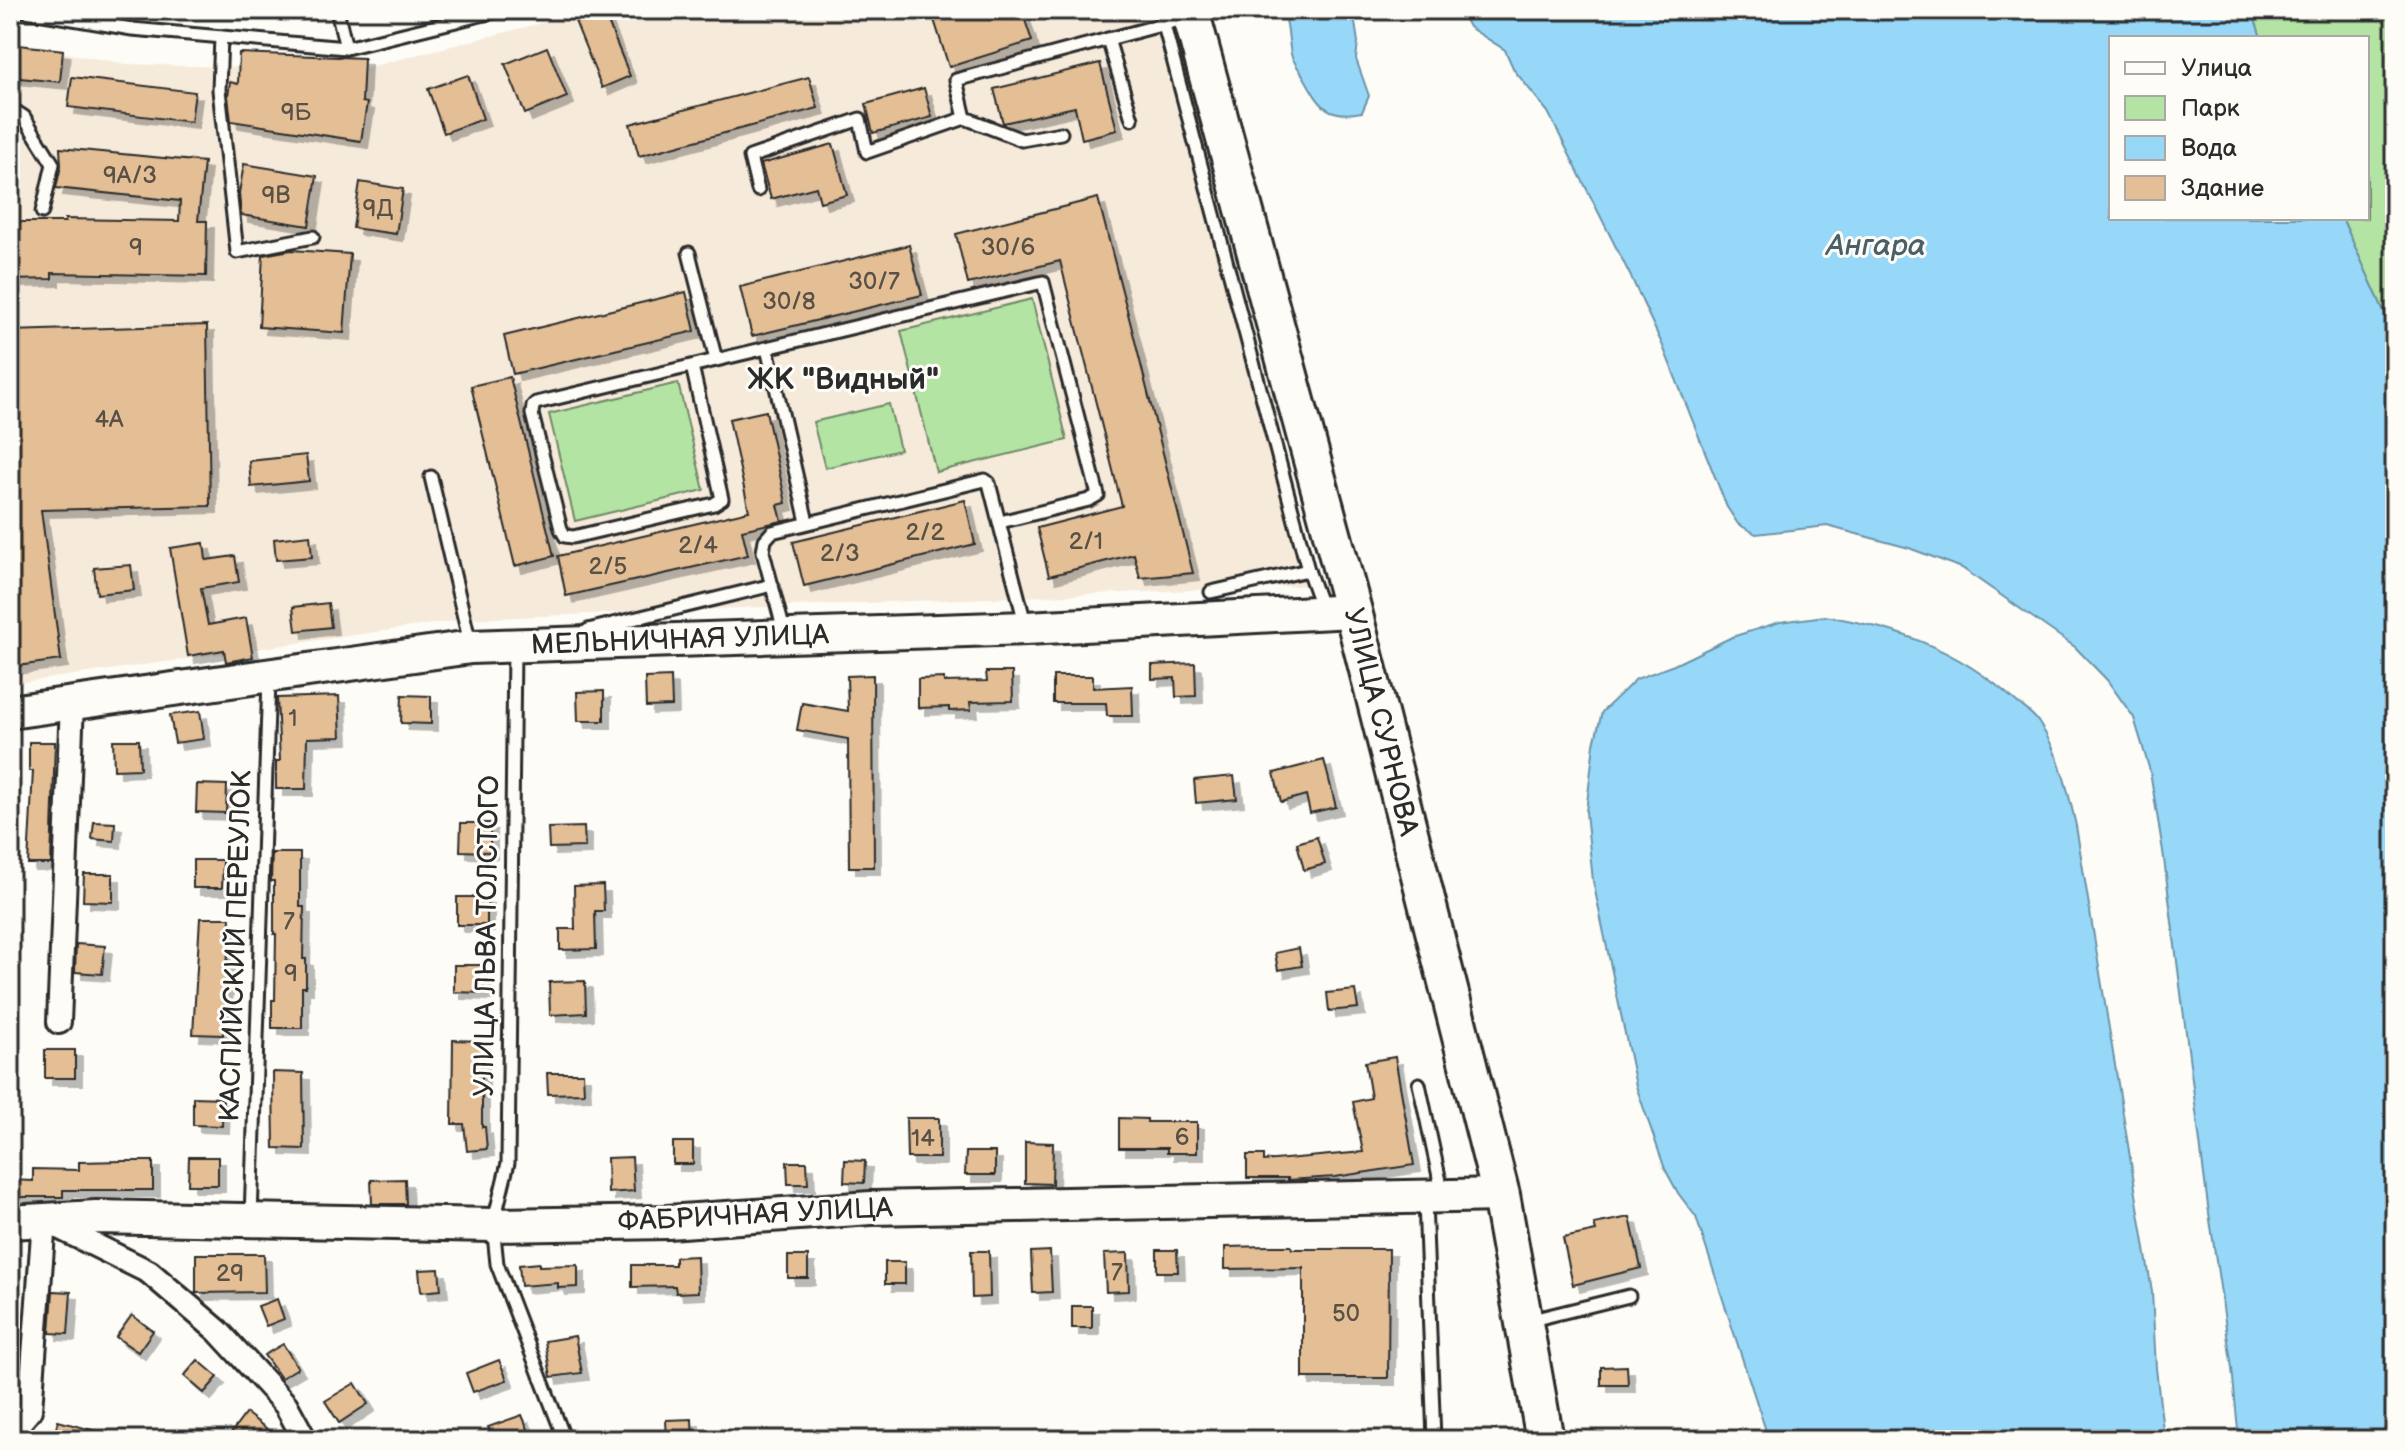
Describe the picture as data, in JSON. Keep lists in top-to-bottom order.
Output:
{
  "streets": {
    "main road": ["УЛИЦА СУРНОВА"],
    "street": ["МЕЛЬНИЧНАЯ УЛИЦА", "ФАБРИЧНАЯ УЛИЦА"],
    "lane": ["УЛИЦА ЛЬВА ТОЛСТОГО", "КАСПИЙСКИЙ ПЕРЕУЛОК"]
  },
  "crossings": [
    ["МЕЛЬНИЧНАЯ УЛИЦА", "УЛИЦА СУРНОВА"],
    ["МЕЛЬНИЧНАЯ УЛИЦА", "УЛИЦА ЛЬВА ТОЛСТОГО"],
    ["МЕЛЬНИЧНАЯ УЛИЦА", "КАСПИЙСКИЙ ПЕРЕУЛОК"],
    ["УЛИЦА СУРНОВА", "ФАБРИЧНАЯ УЛИЦА"],
    ["УЛИЦА ЛЬВА ТОЛСТОГО", "ФАБРИЧНАЯ УЛИЦА"],
    ["КАСПИЙСКИЙ ПЕРЕУЛОК", "ФАБРИЧНАЯ УЛИЦА"]
  ],
  "districts": ["ЖК \"Видный\""],
  "water": ["Ангара"],
  "house_numbers": [
    "9Б",
    "9А/3",
    "9В",
    "9Д",
    "9",
    "30/6",
    "30/7",
    "30/8",
    "4А",
    "2/2",
    "2/1",
    "2/4",
    "2/3",
    "2/5",
    "1",
    "7",
    "9",
    "6",
    "14",
    "7",
    "29",
    "50"
  ],
  "legend": [
    "Улица",
    "Парк",
    "Вода",
    "Здание"
  ]
}
